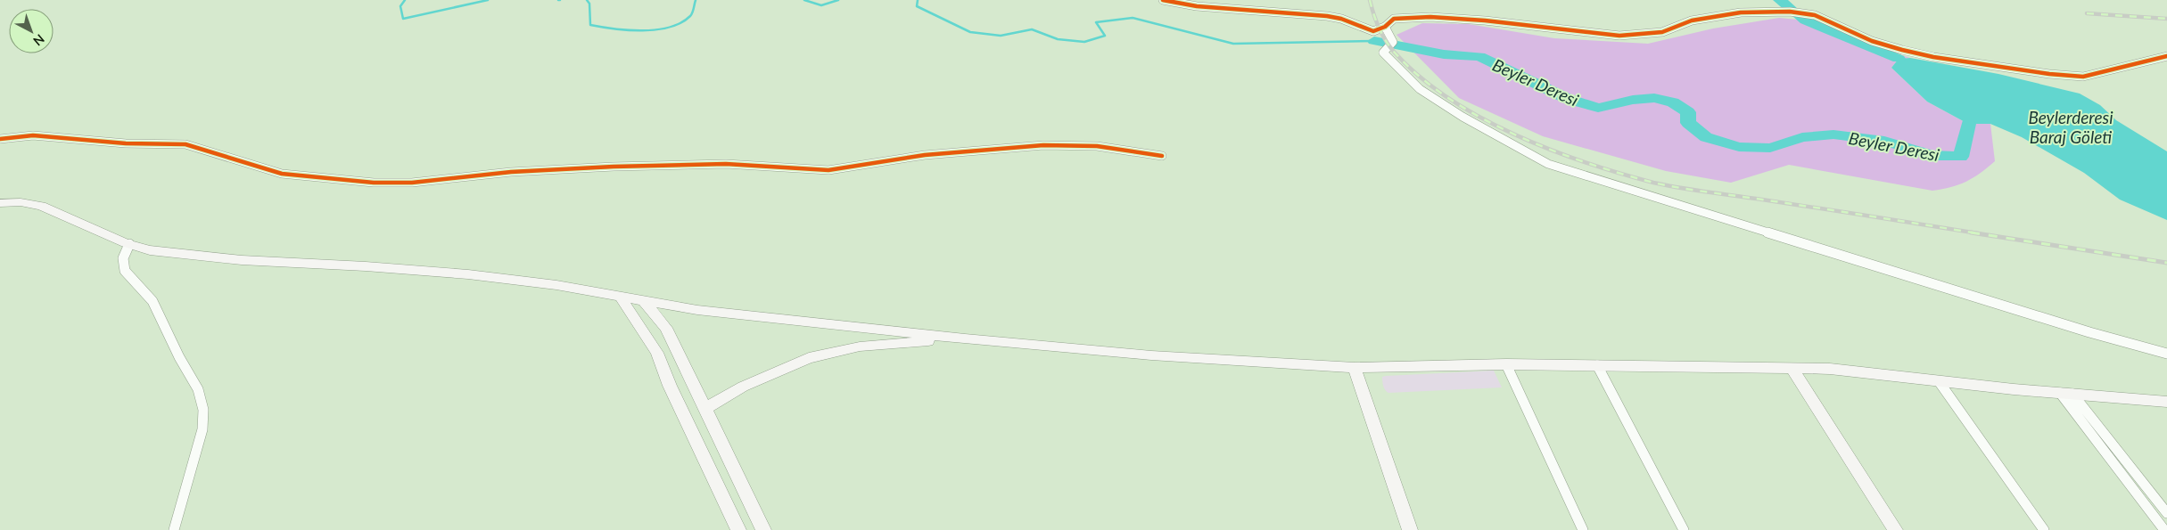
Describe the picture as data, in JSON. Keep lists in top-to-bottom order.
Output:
{
  "water": ["Beyler Deresi", "Beylerderesi Baraj Göleti"],
  "north": "bottom right"
}
